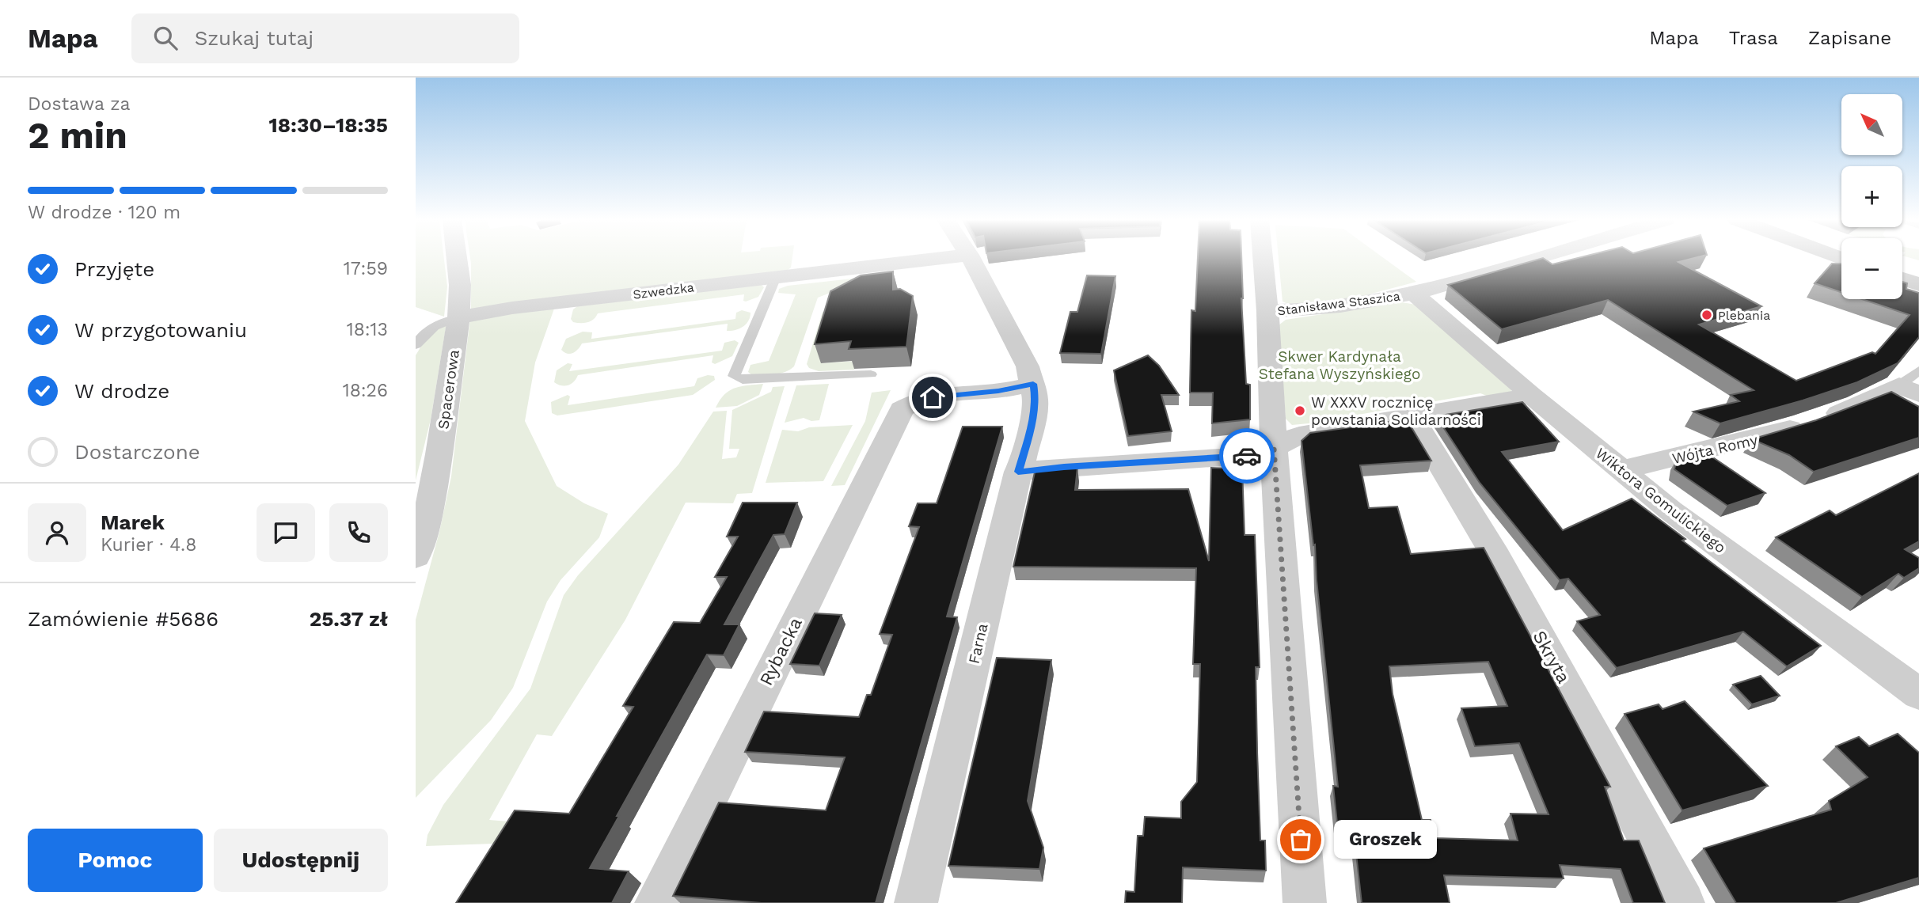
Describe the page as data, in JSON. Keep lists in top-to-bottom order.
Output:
{
  "streets": {
    "street": [
      "Szwedzka",
      "Stanisława Staszica",
      "Spacerowa",
      "Wójta Romy",
      "Wiktora Gomulickiego",
      "Farna",
      "Rybacka",
      "Skryta"
    ]
  },
  "crossings": [
    ["Szwedzka", "Spacerowa"],
    ["Stanisława Staszica", "Wiktora Gomulickiego"],
    ["Wójta Romy", "Wiktora Gomulickiego"],
    ["Farna", "Rybacka"]
  ],
  "parks": ["Skwer Kardynała Stefana Wyszyńskiego"],
  "places": ["Plebania", "W XXXV rocznicę powstania Solidarności", "Groszek"],
  "north": "top left",
  "page": {
    "header": "Mapa",
    "search": "Szukaj tutaj",
    "nav": ["Mapa", "Trasa", "Zapisane"],
    "heading": ["2 min", "Dostawa za", "18:30–18:35"],
    "panel": [
      "Marek",
      "Kurier · 4.8",
      "Zamówienie #5686",
      "25.37 zł"
    ],
    "map_buttons": ["+", "−"],
    "bar": "W drodze · 120 m",
    "list": [
      ["Przyjęte", "17:59"],
      ["W przygotowaniu", "18:13"],
      ["W drodze", "18:26"],
      "Dostarczone"
    ],
    "buttons": ["Pomoc", "Udostępnij"],
    "bubble": "Groszek"
  }
}
